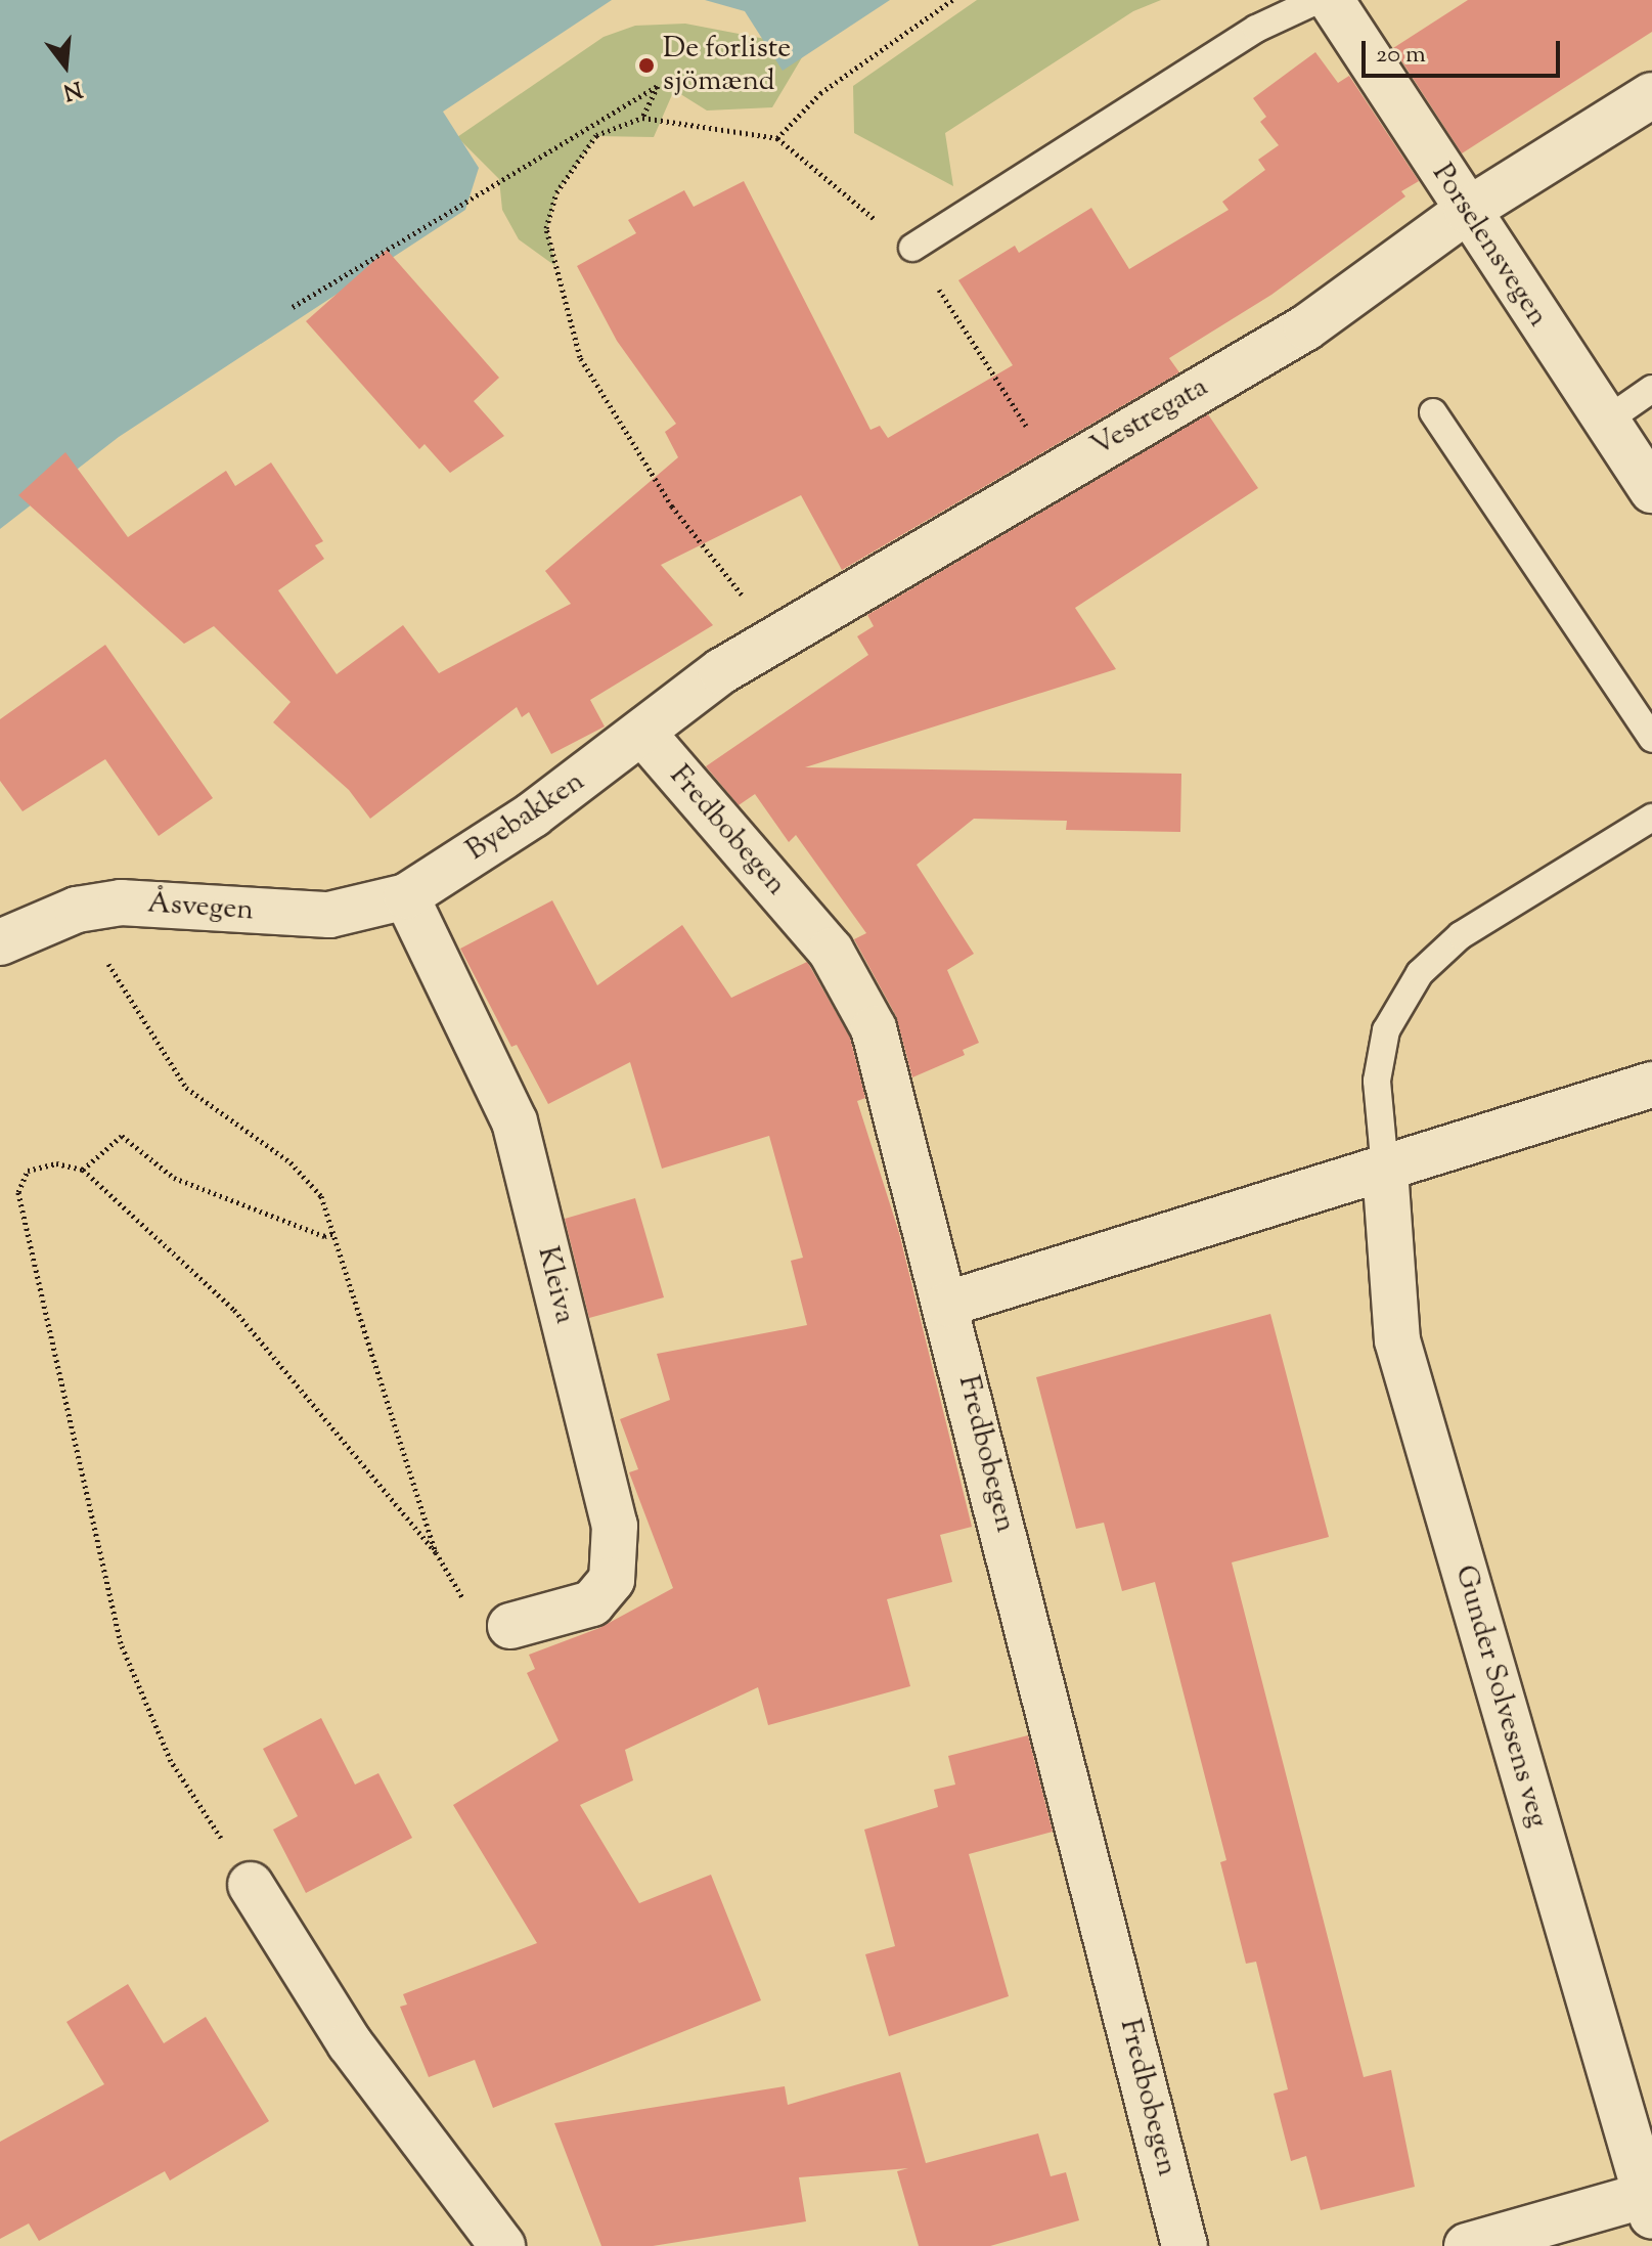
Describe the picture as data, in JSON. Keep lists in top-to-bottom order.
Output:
{
  "streets": {
    "street": [
      "Porselensvegen",
      "Vestregata",
      "Byebakken",
      "Fredbobegen",
      "Åsvegen",
      "Kleiva",
      "Gunder Solvesens veg"
    ]
  },
  "crossings": [
    ["Porselensvegen", "Vestregata"],
    ["Vestregata", "Byebakken"],
    ["Vestregata", "Fredbobegen"],
    ["Byebakken", "Fredbobegen"],
    ["Byebakken", "Åsvegen"],
    ["Byebakken", "Kleiva"],
    ["Åsvegen", "Kleiva"]
  ],
  "places": ["De forliste sjömænd"],
  "scale_bar": "20 m",
  "north": "bottom"
}
